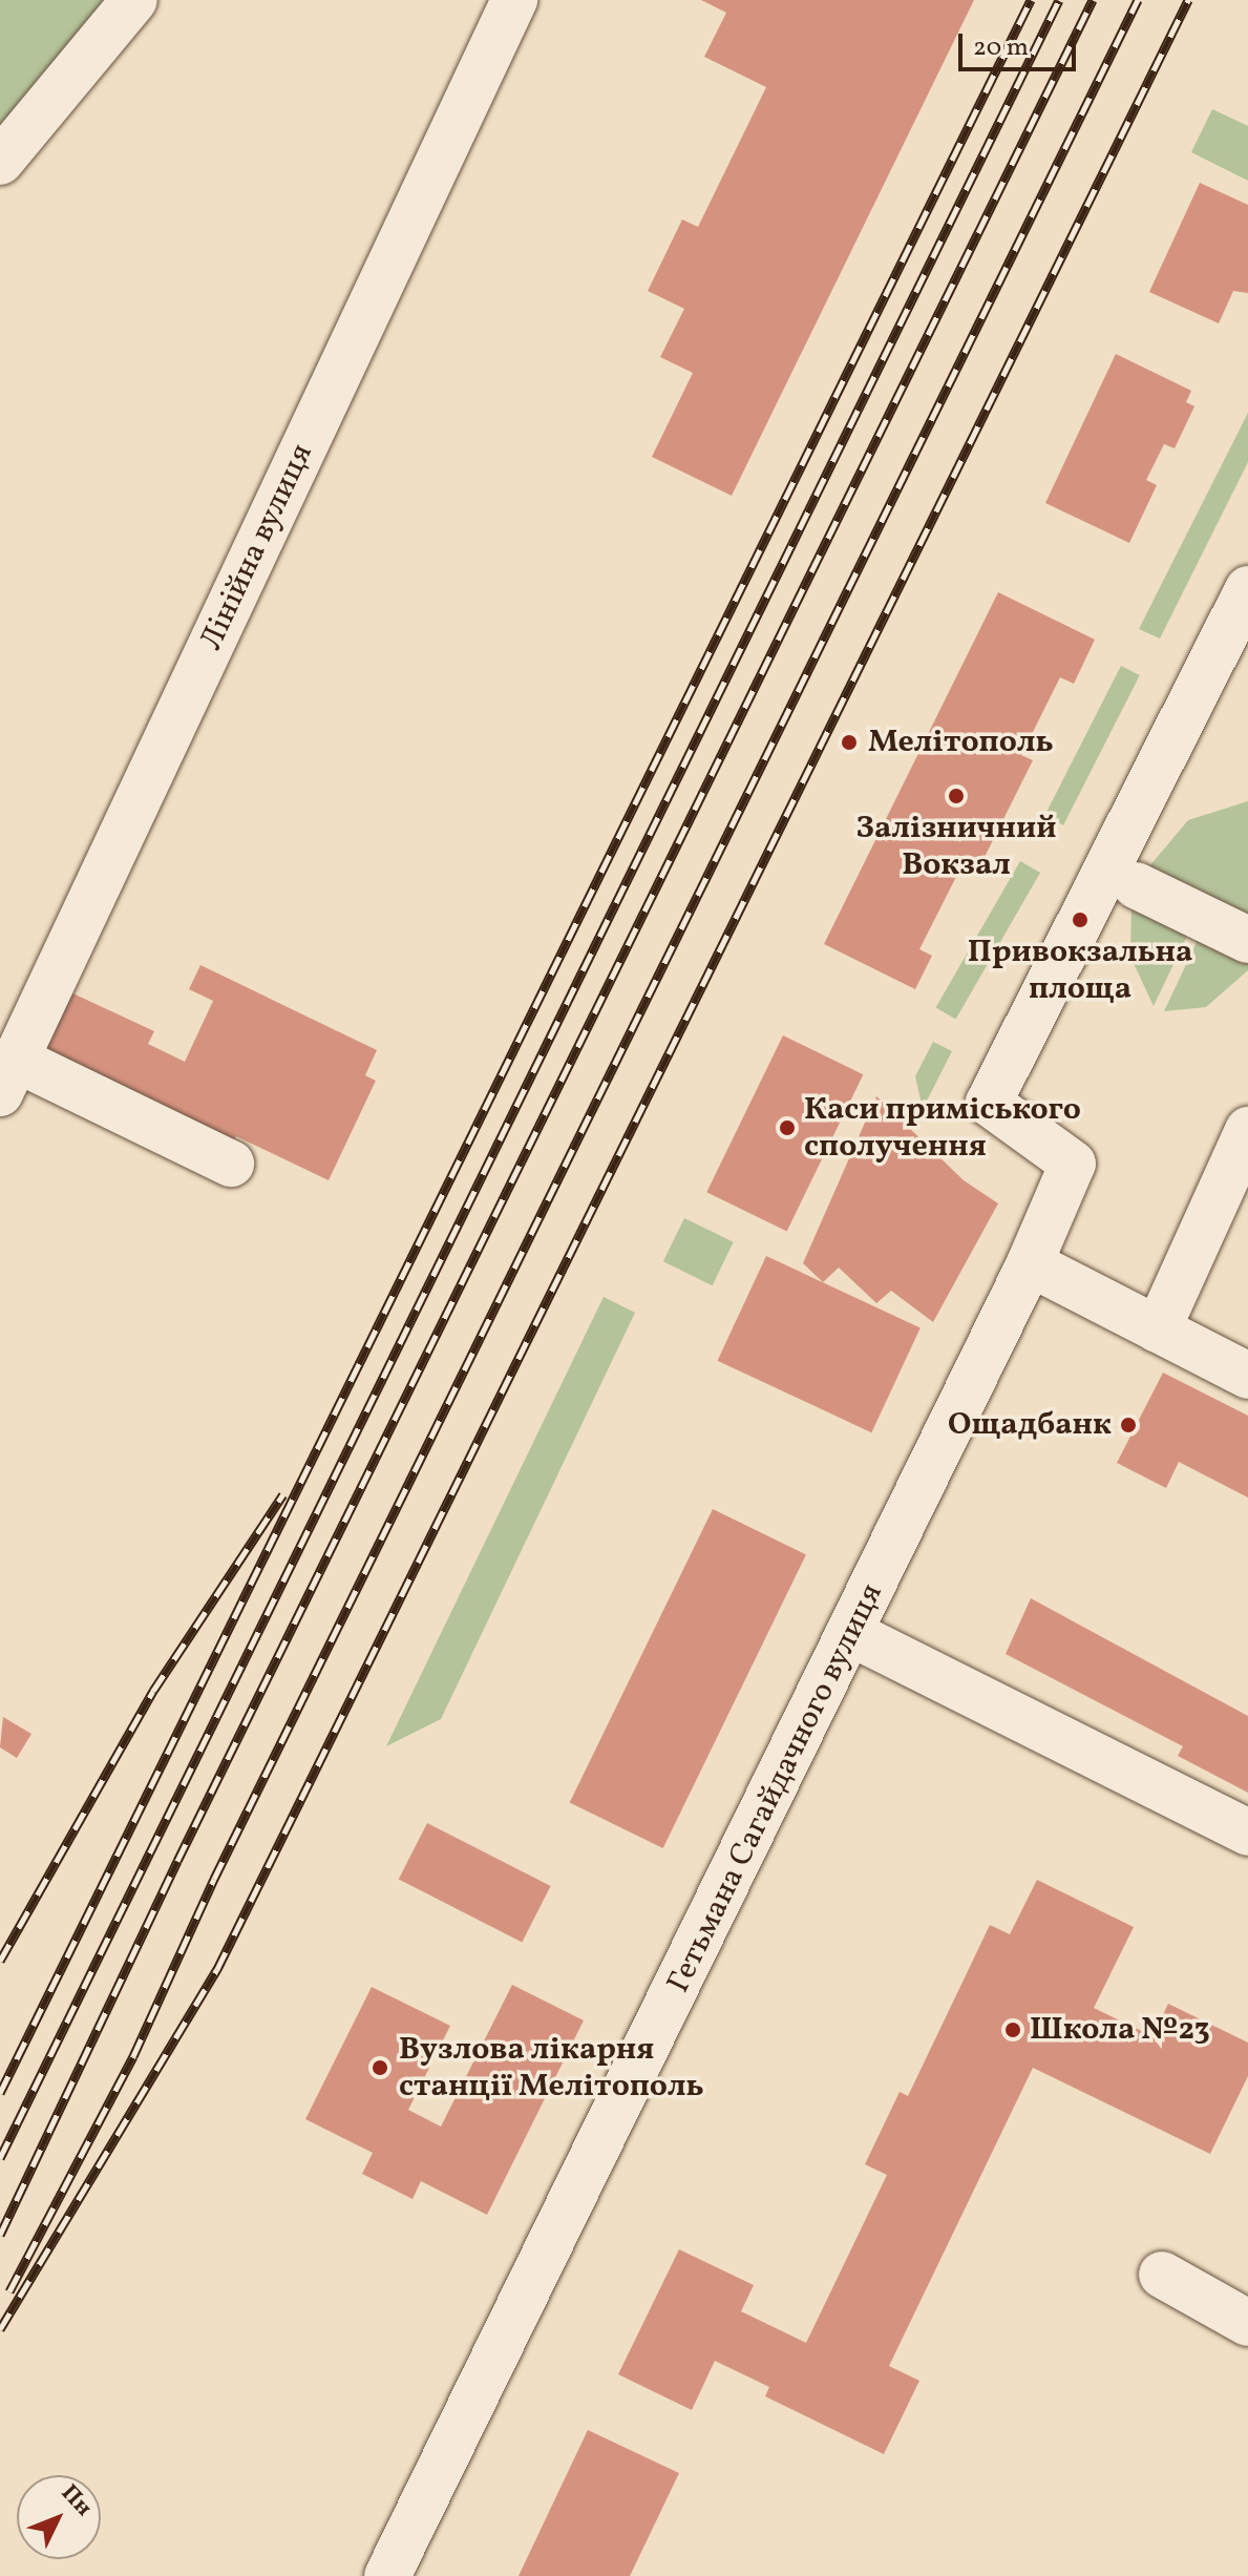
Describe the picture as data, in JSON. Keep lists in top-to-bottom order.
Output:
{
  "streets": {
    "street": ["Лінійна вулиця", "Гетьмана Сагайдачного вулиця"]
  },
  "places": [
    "Мелітополь",
    "Залізничний Вокзал",
    "Привокзальна площа",
    "Каси приміського сполучення",
    "Ощадбанк",
    "Школа №23",
    "Вузлова лікарня станції Мелітополь"
  ],
  "scale_bar": "20 m",
  "north": "top right"
}
